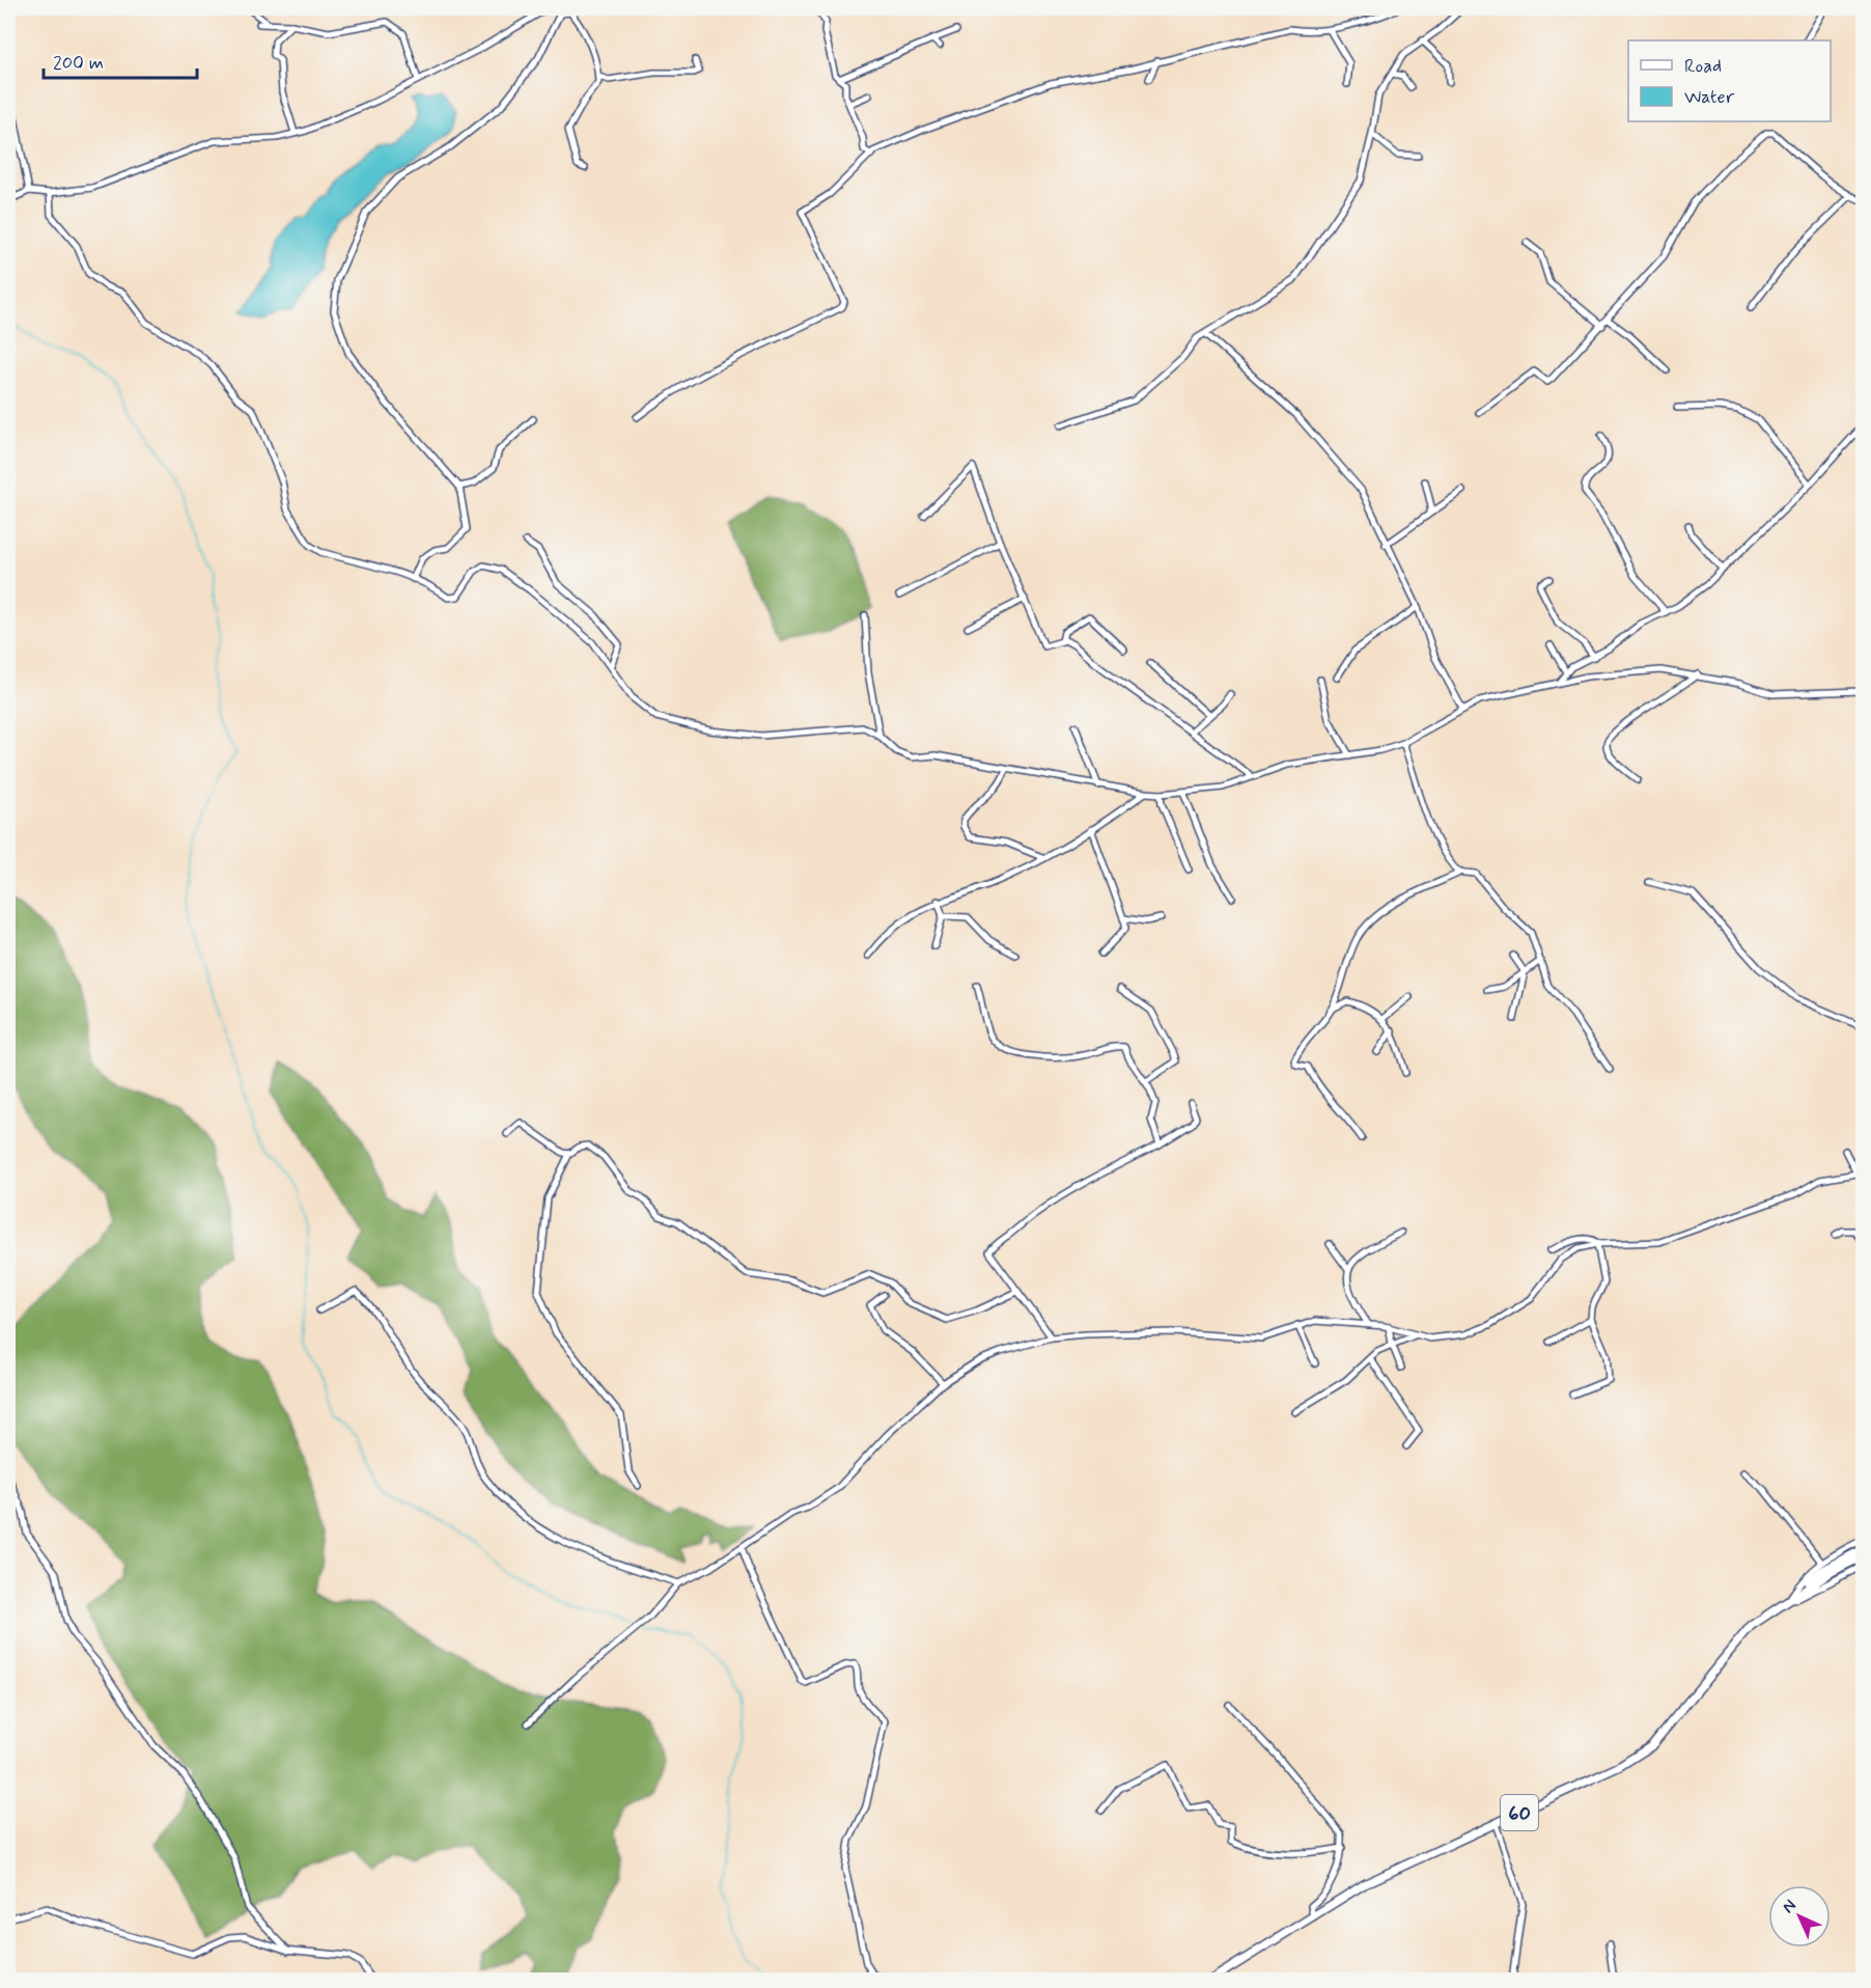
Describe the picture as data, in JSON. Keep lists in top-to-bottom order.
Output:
{
  "streets": {
    "main road": ["60"]
  },
  "legend": ["Road", "Water"],
  "scale_bar": "200 m",
  "north": "top left"
}
